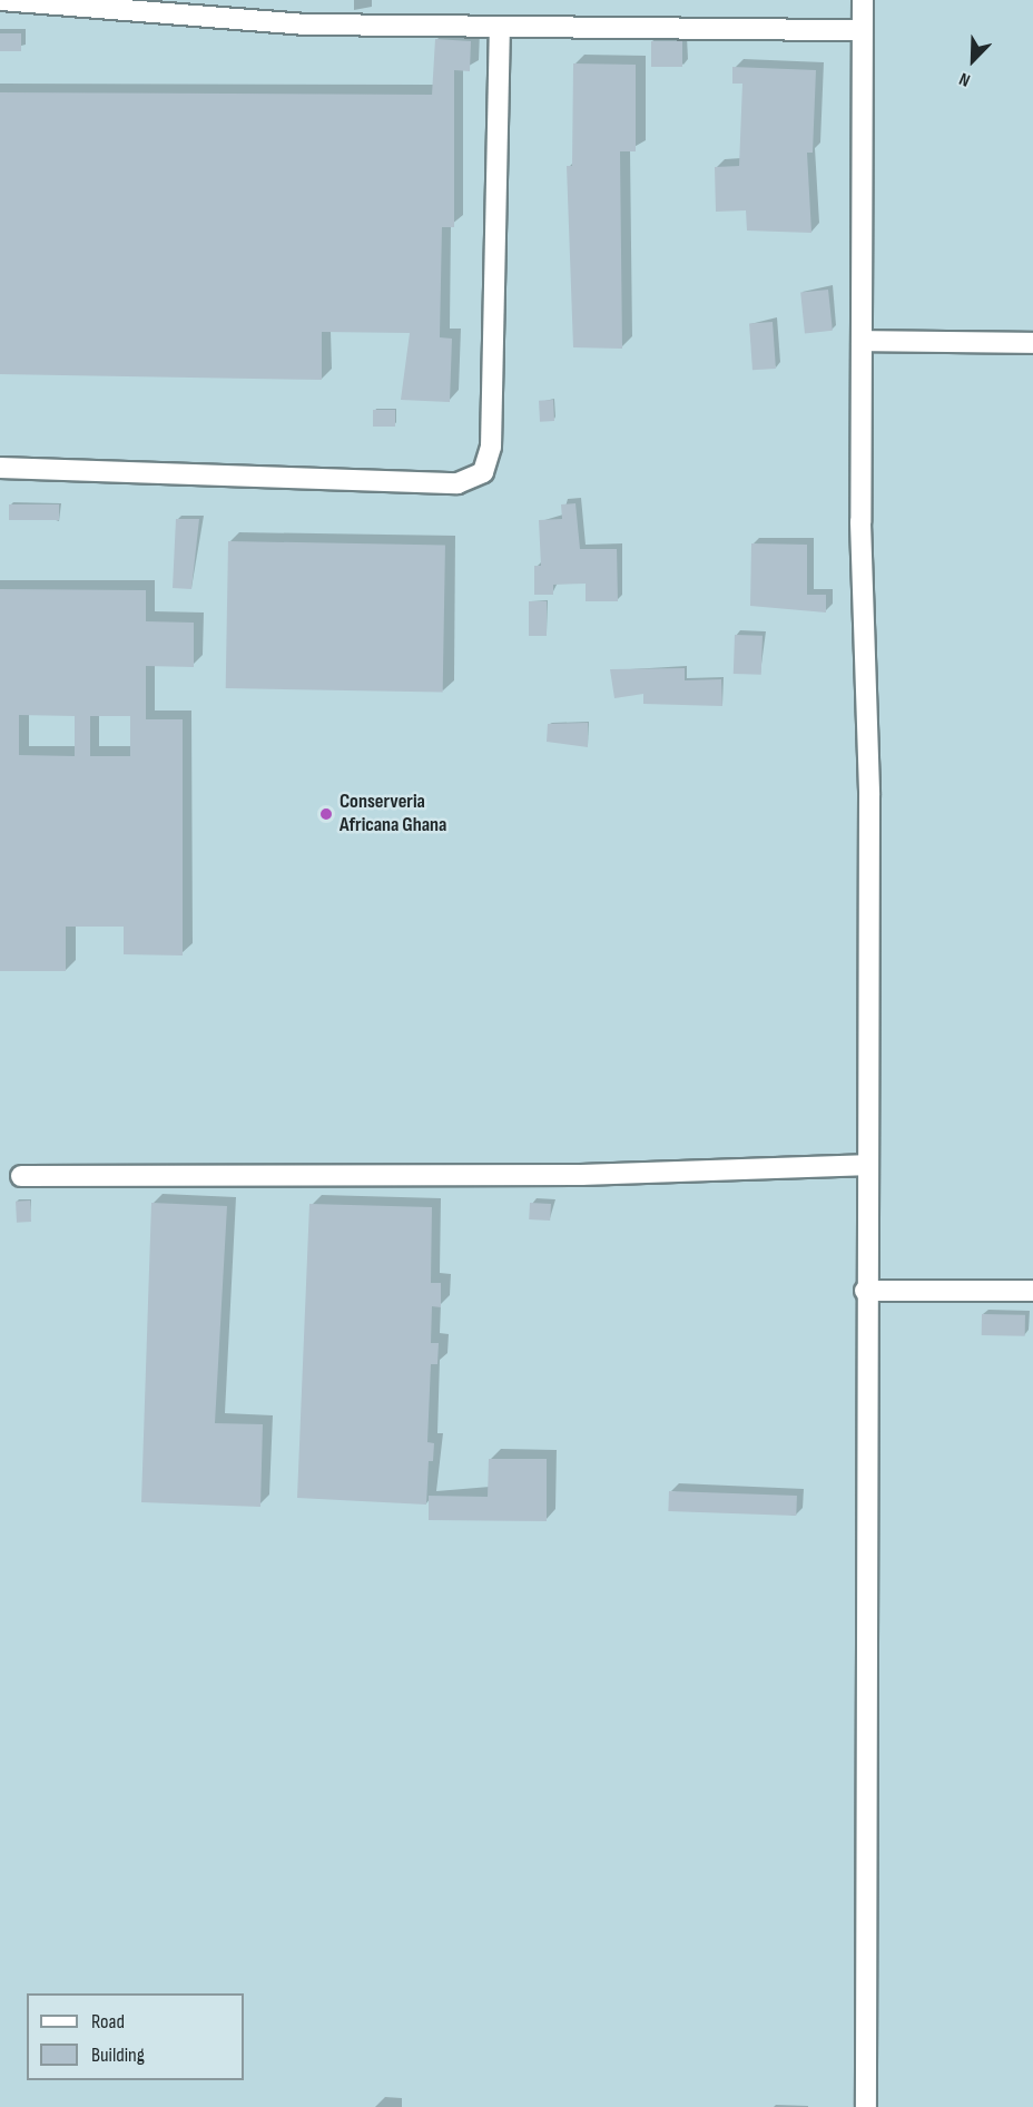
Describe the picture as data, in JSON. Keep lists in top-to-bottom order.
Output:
{
  "places": ["Conserveria Africana Ghana"],
  "legend": ["Road", "Building"],
  "north": "bottom left"
}
